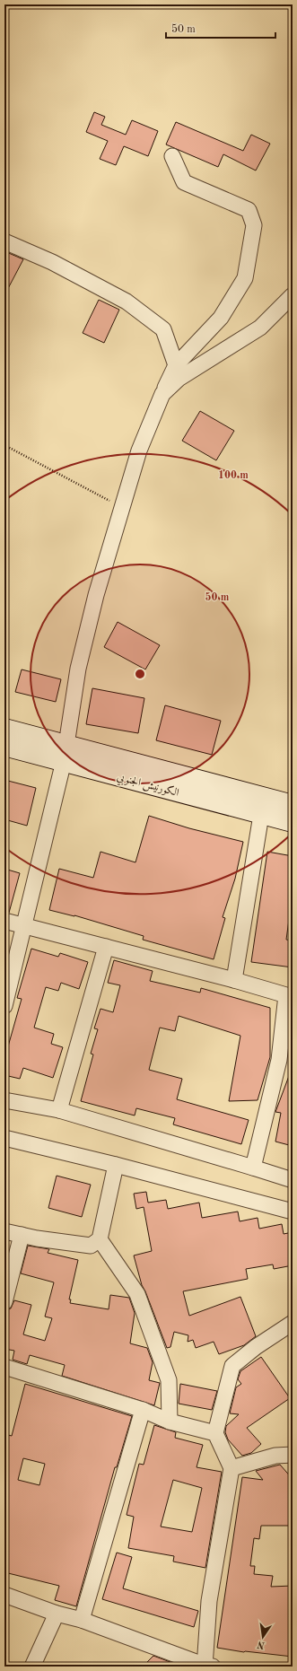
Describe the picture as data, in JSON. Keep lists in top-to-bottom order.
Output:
{
  "streets": {
    "main road": ["الكورنيش الجنوبي"]
  },
  "scale_bar": "50 m",
  "north": "bottom",
  "rings": ["100 m", "50 m"]
}
